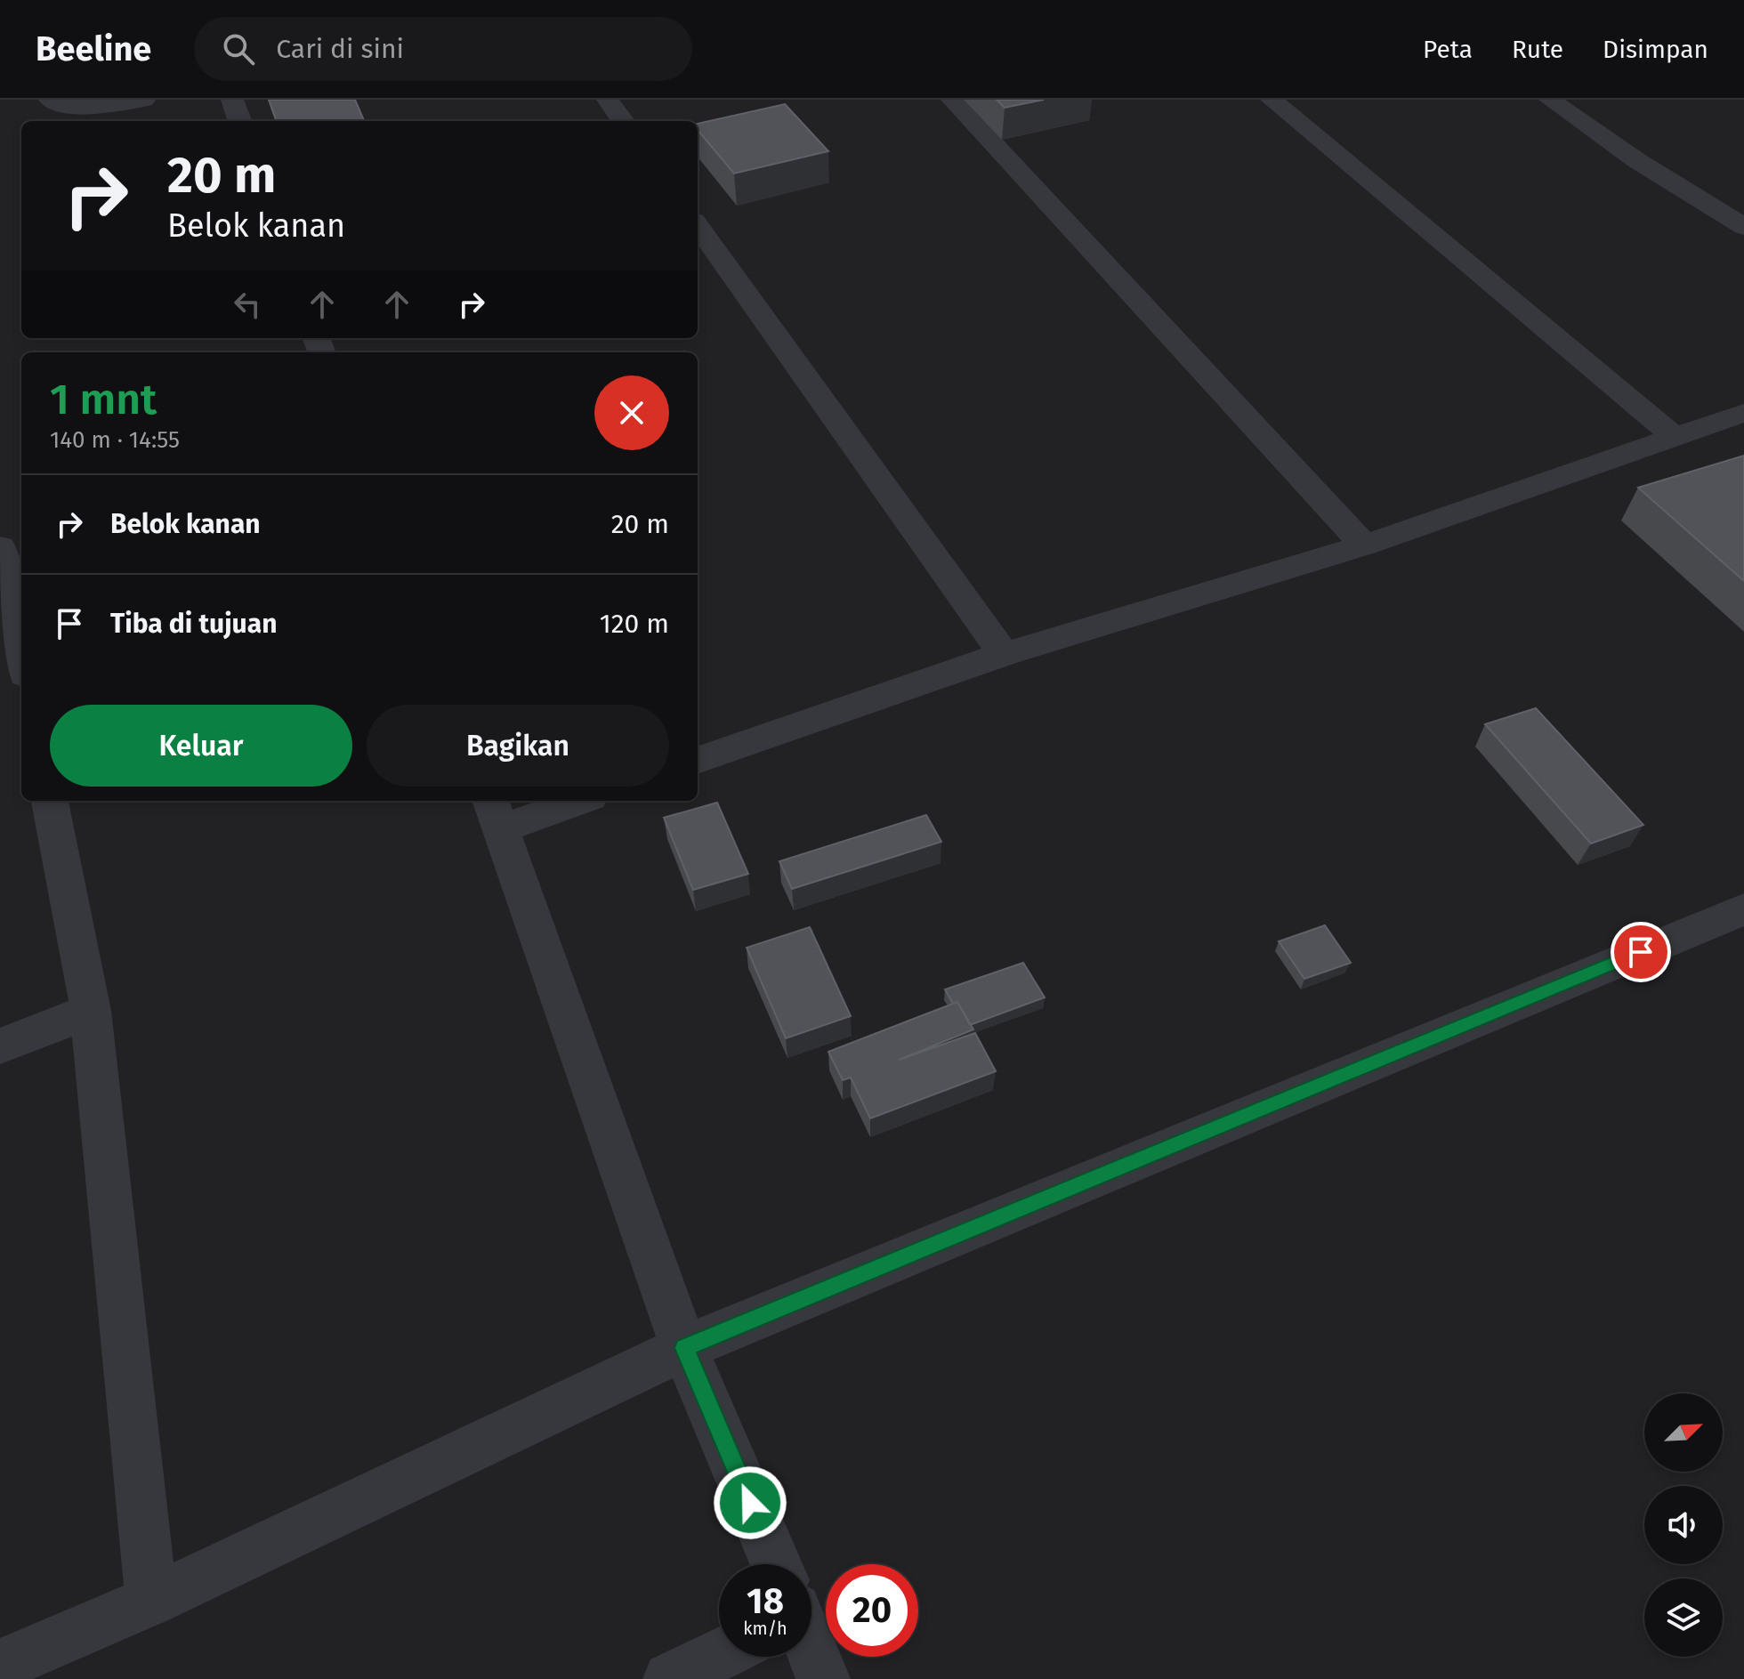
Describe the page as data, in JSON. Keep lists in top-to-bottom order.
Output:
{
  "north": "top right",
  "page": {
    "header": "Beeline",
    "search": "Cari di sini",
    "nav": ["Peta", "Rute", "Disimpan"],
    "turn": ["20 m", "Belok kanan"],
    "heading": ["1 mnt", "140 m · 14:55"],
    "list": [
      {
        "name": "Belok kanan",
        "value": "20 m"
      },
      {
        "name": "Tiba di tujuan",
        "value": "120 m"
      }
    ],
    "buttons": ["Keluar", "Bagikan"],
    "speed": "18 km/h",
    "limit": "20"
  }
}
